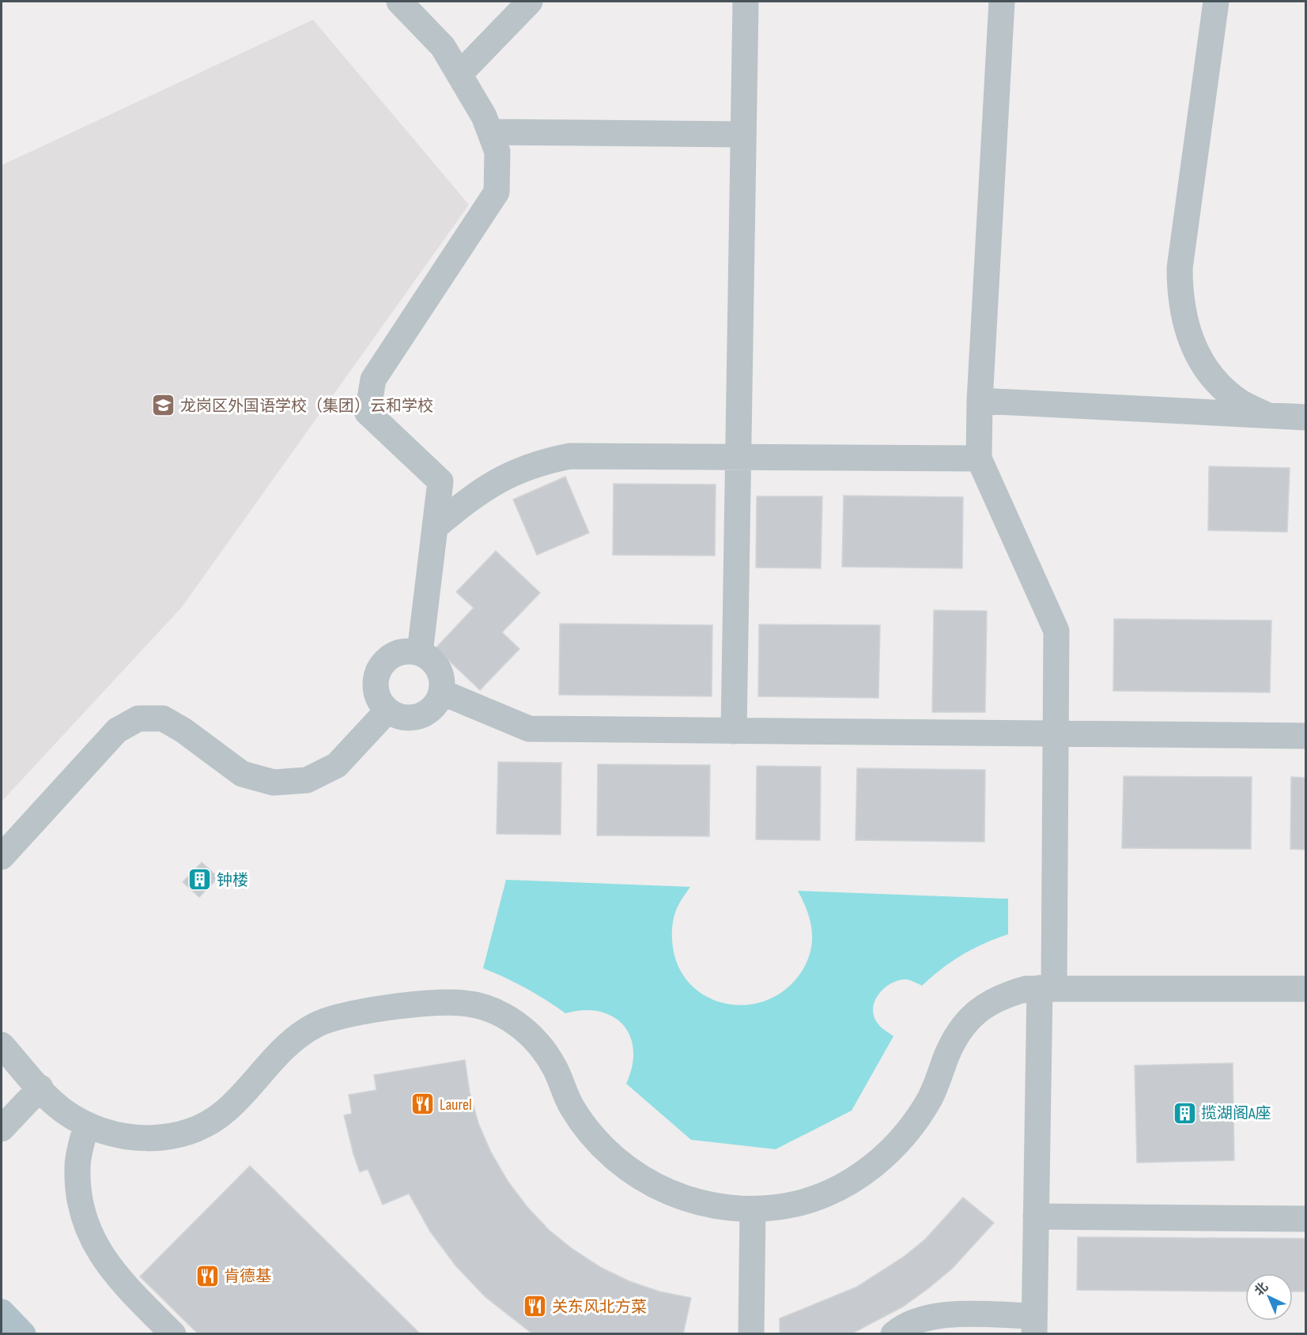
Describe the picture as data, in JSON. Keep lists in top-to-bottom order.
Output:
{
  "places": {
    "school or university": ["龙岗区外国语学校（集团）云和学校"],
    "building": ["钟楼", "揽湖阁A座"],
    "restaurant": ["Laurel", "肯德基", "关东风北方菜"]
  },
  "north": "top left"
}
